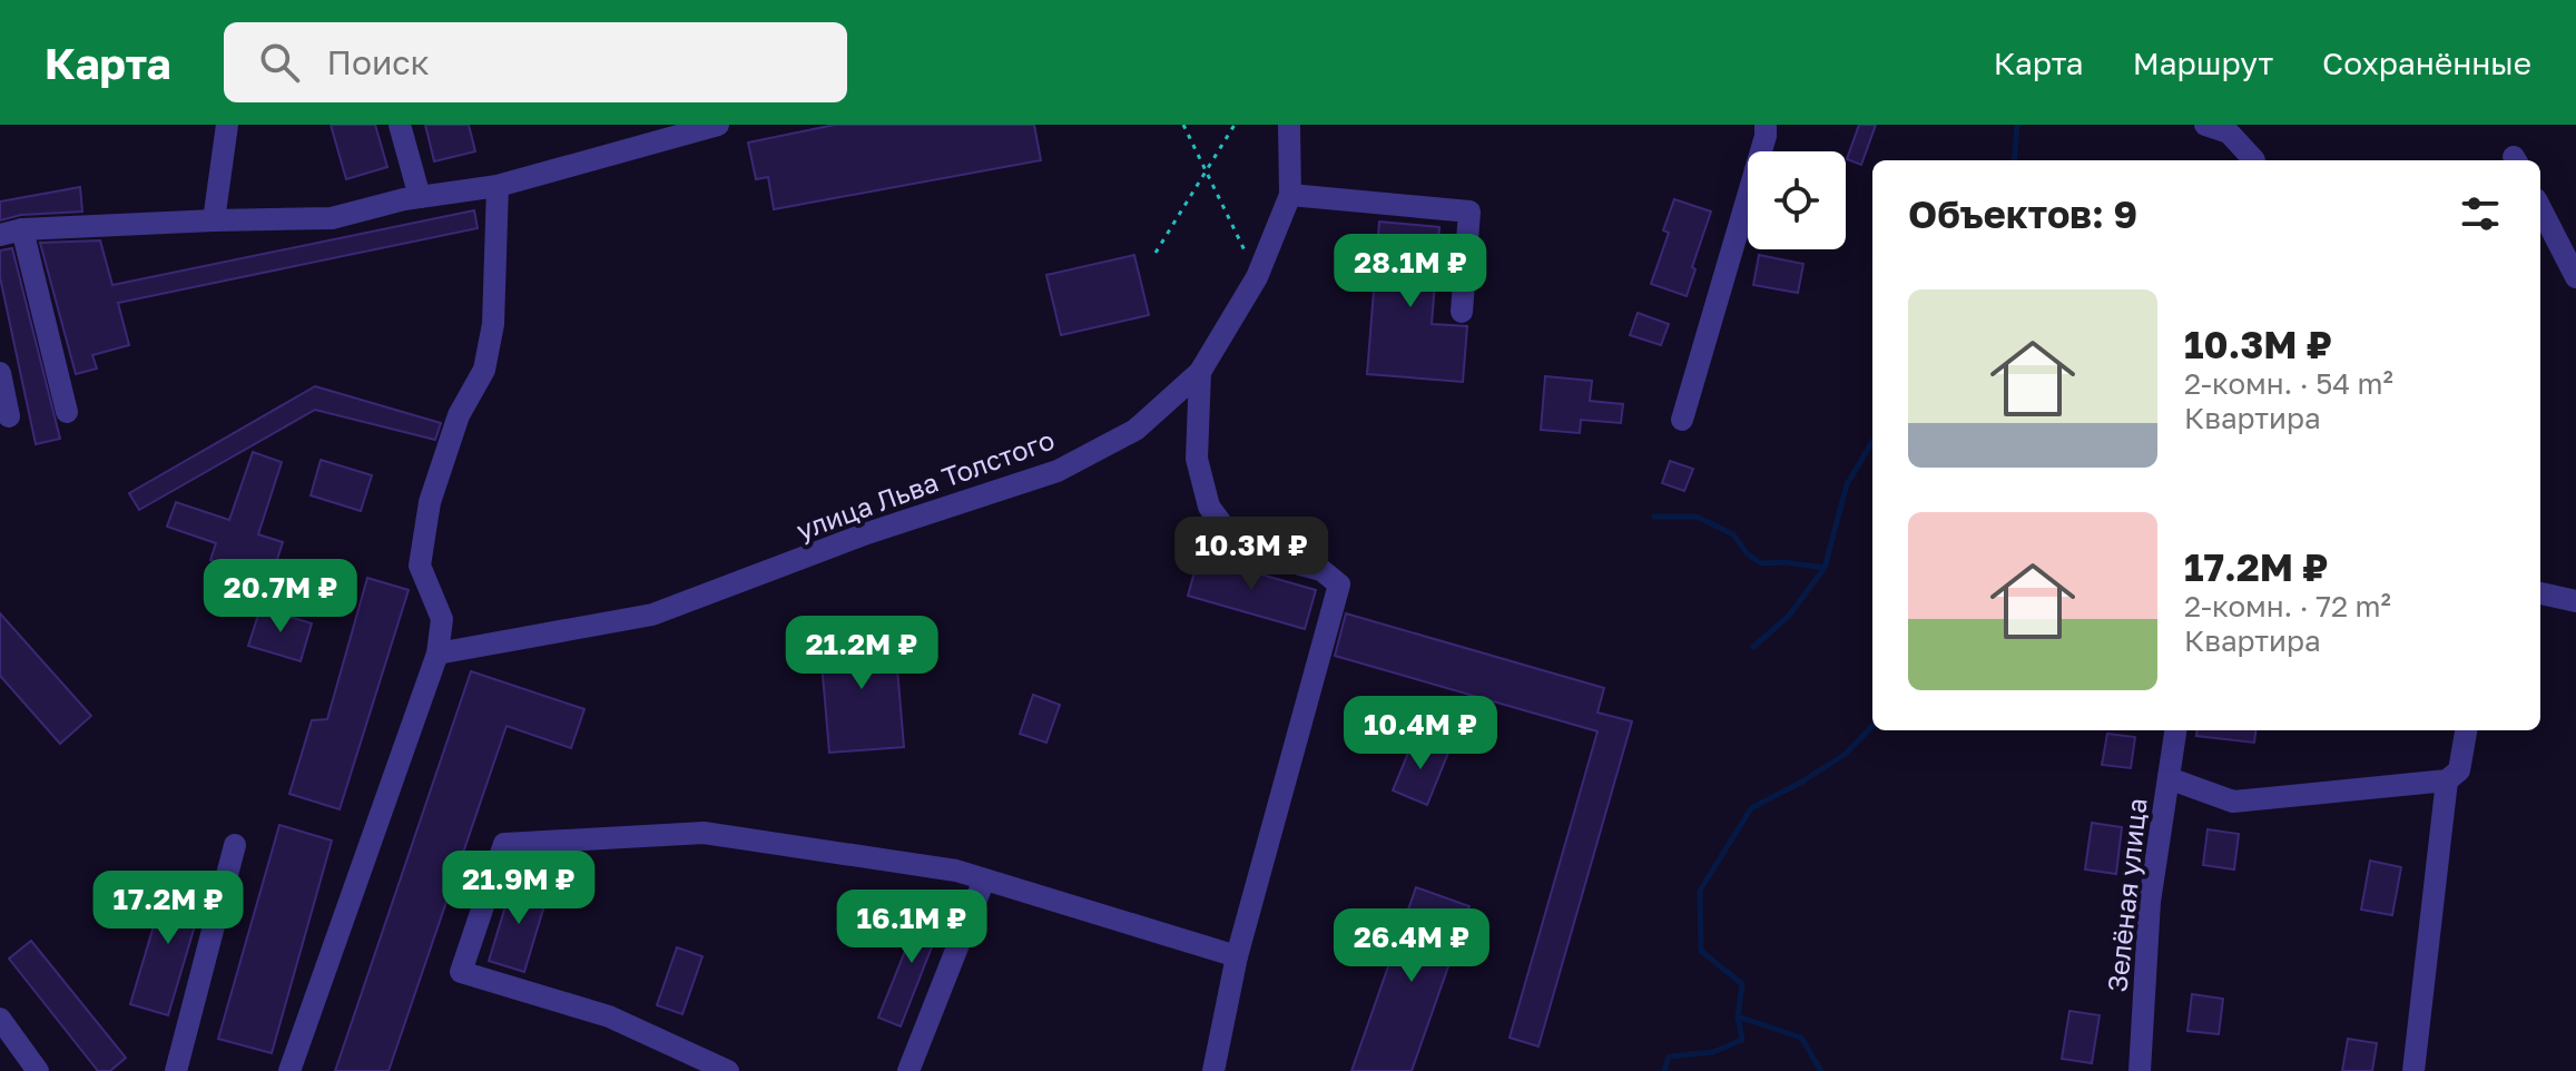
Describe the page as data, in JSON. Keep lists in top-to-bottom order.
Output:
{
  "streets": {
    "street": ["улица Льва Толстого", "Зелёная улица"]
  },
  "page": {
    "header": "Карта",
    "search": "Поиск",
    "nav": ["Карта", "Маршрут", "Сохранённые"],
    "heading": "Объектов: 9",
    "price": [
      "28.1M ₽",
      "10.3M ₽",
      "20.7M ₽",
      "21.2M ₽",
      "10.4M ₽",
      "21.9M ₽",
      "17.2M ₽",
      "16.1M ₽",
      "26.4M ₽"
    ],
    "list": [
      {
        "name": "10.3M ₽",
        "note": "2-комн. · 54 m² · Квартира"
      },
      {
        "name": "17.2M ₽",
        "note": "2-комн. · 72 m² · Квартира"
      }
    ]
  }
}
